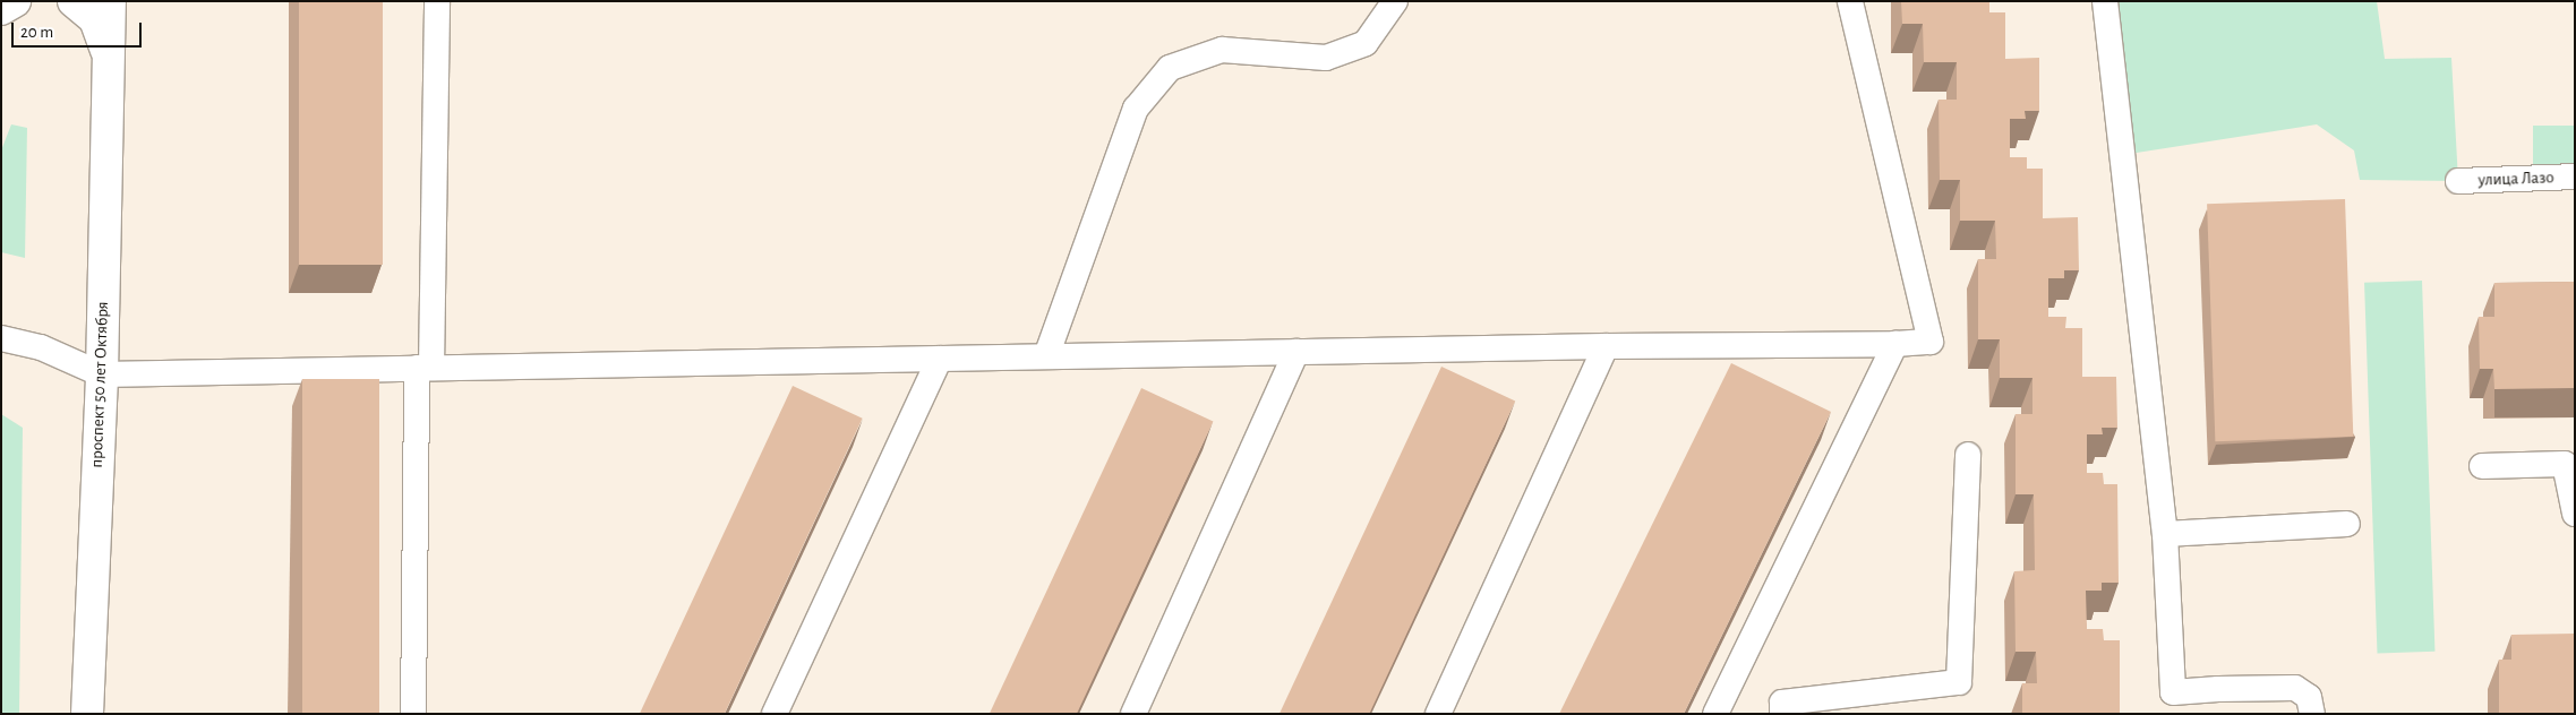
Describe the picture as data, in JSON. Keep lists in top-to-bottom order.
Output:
{
  "streets": {
    "main road": ["проспект 50 лет Октября"],
    "lane": ["улица Лазо"]
  },
  "scale_bar": "20 m"
}
